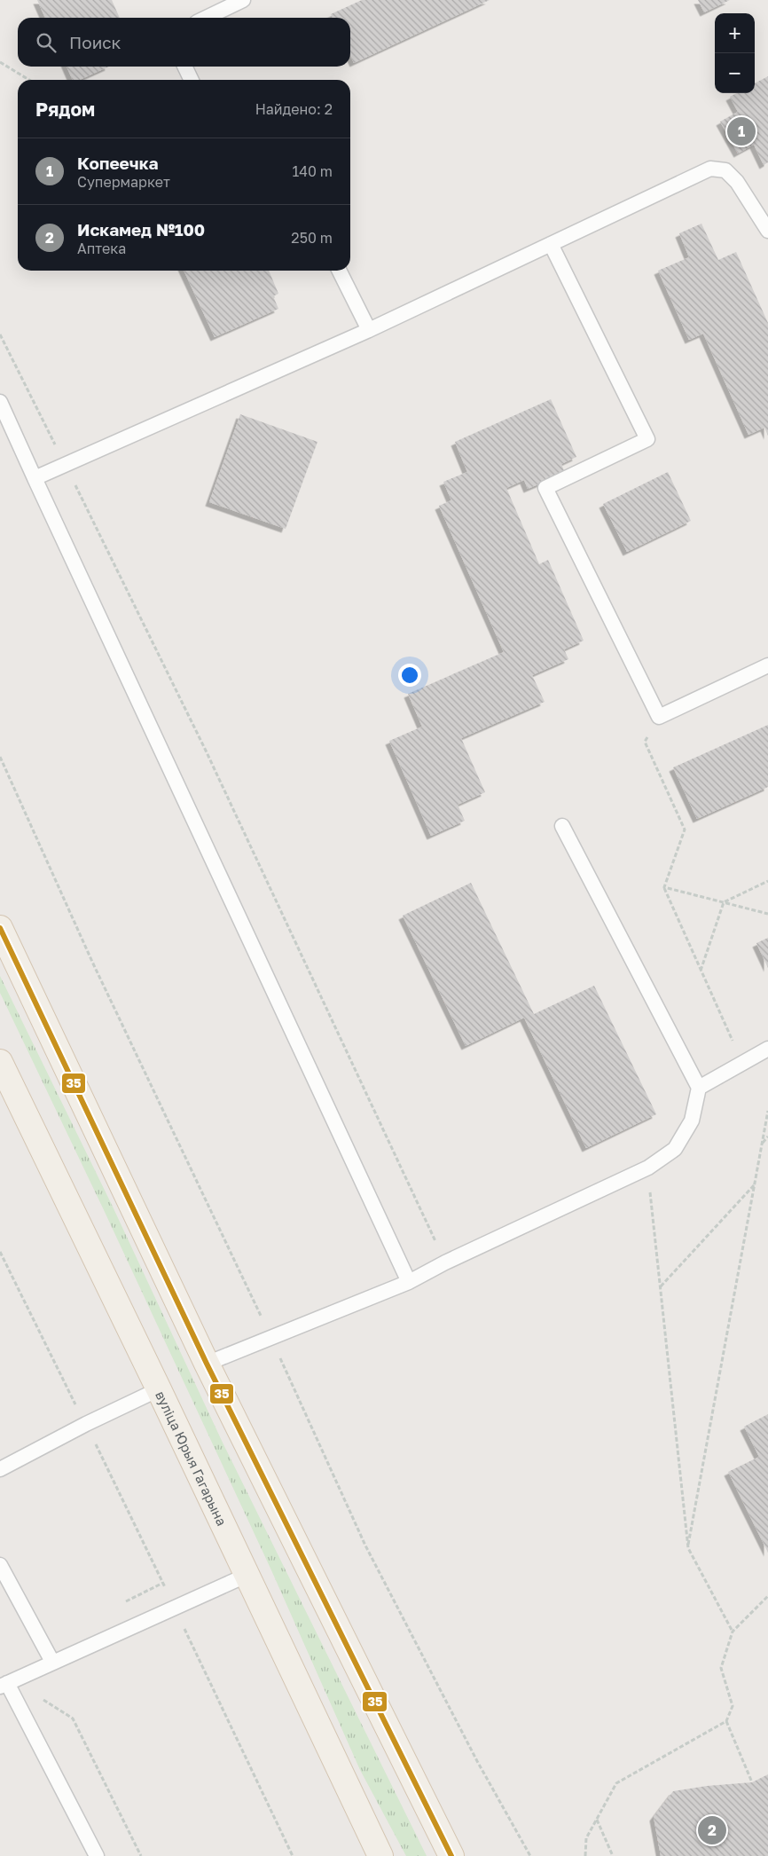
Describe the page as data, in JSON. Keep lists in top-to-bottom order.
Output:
{
  "streets": {
    "main road": ["вуліца Юрыя Гагарына"]
  },
  "lines": ["transit line 35"],
  "page": {
    "map_buttons": ["+", "−"],
    "search": "Поиск",
    "heading": ["Рядом", "Найдено: 2"],
    "pins": ["1", "2"],
    "list": [
      {
        "mark": "1",
        "name": "Копеечка",
        "note": "Супермаркет",
        "value": "140 m"
      },
      {
        "mark": "2",
        "name": "Искамед №100",
        "note": "Аптека",
        "value": "250 m"
      }
    ]
  }
}
